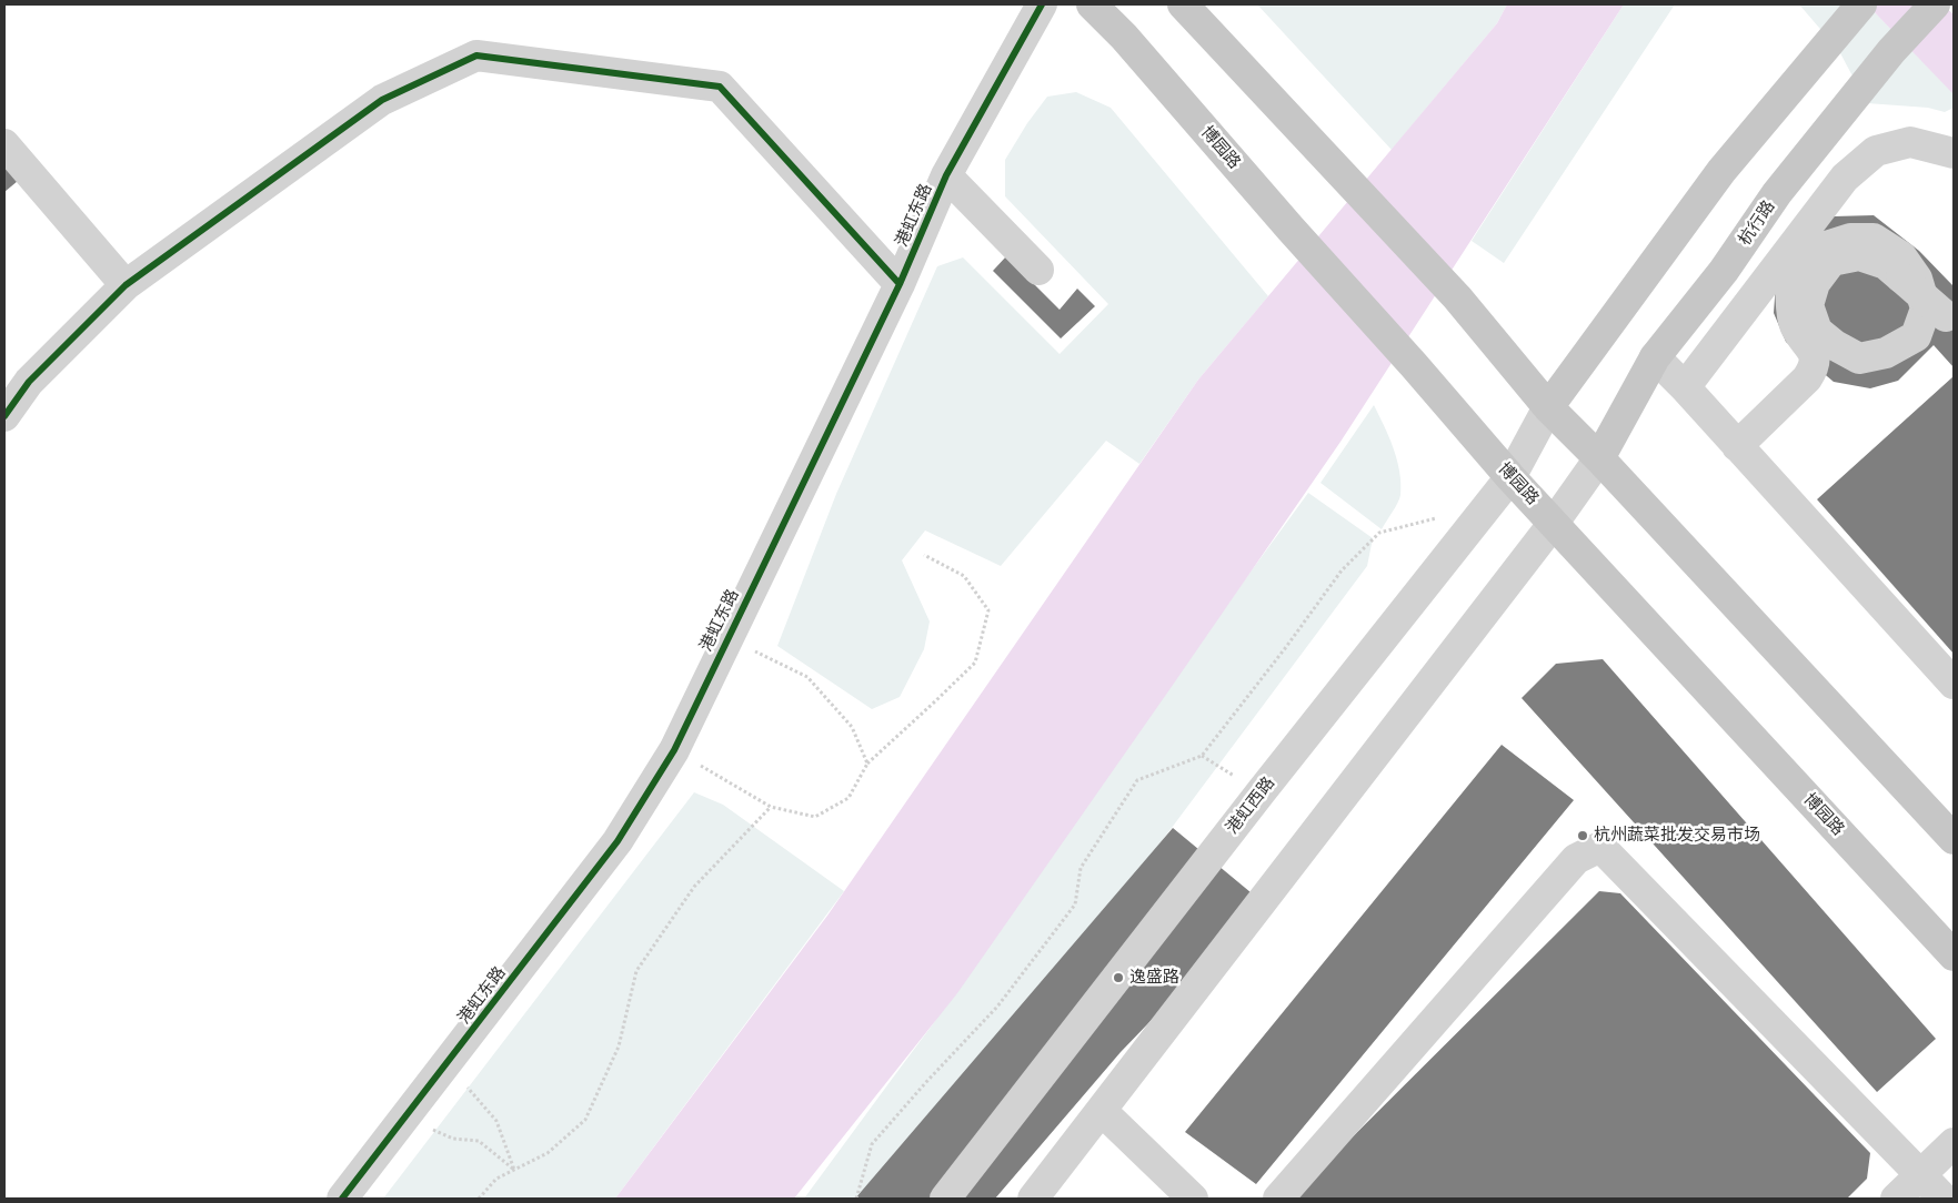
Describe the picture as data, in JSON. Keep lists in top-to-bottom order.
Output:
{
  "streets": {
    "main road": ["博园路", "杭行路"],
    "street": ["港虹东路", "港虹西路"]
  },
  "crossings": [
    ["博园路", "港虹西路"]
  ],
  "places": ["杭州蔬菜批发交易市场", "逸盛路"]
}
